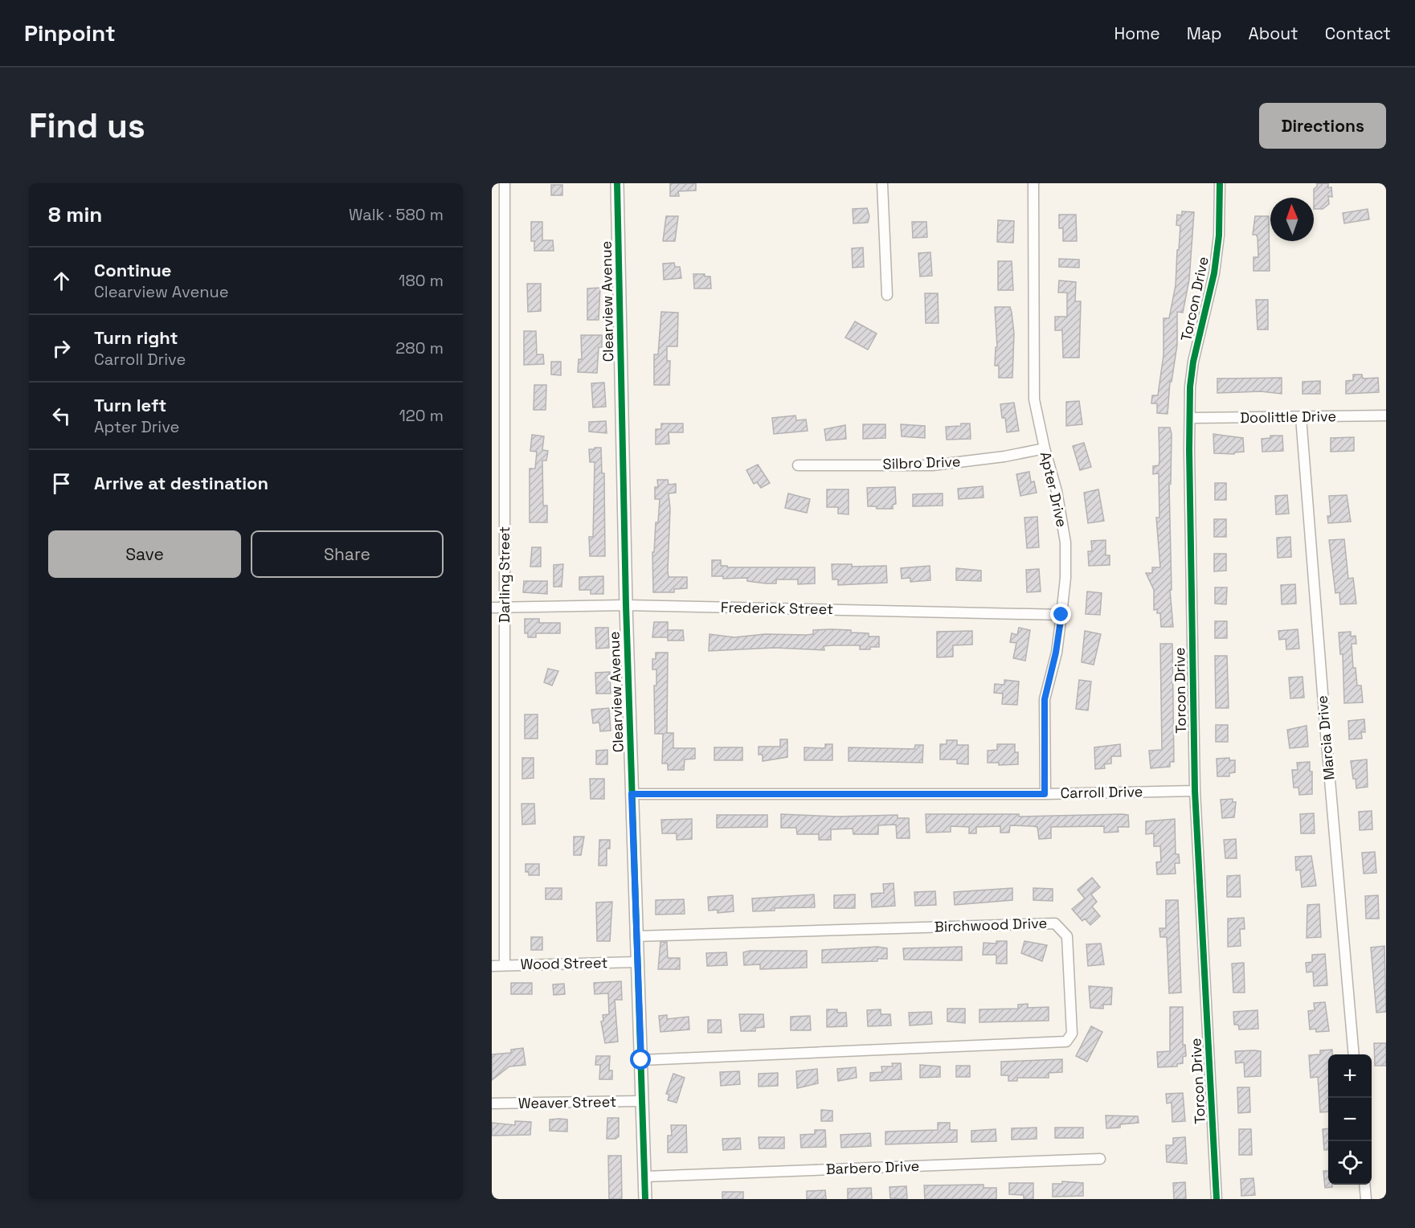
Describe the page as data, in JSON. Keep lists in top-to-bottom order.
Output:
{
  "streets": {
    "street": [
      "Torcon Drive",
      "Clearview Avenue",
      "Doolittle Drive",
      "Silbro Drive",
      "Apter Drive",
      "Darling Street",
      "Frederick Street",
      "Marcia Drive",
      "Carroll Drive",
      "Birchwood Drive",
      "Wood Street",
      "Weaver Street",
      "Barbero Drive"
    ]
  },
  "crossings": [
    ["Torcon Drive", "Doolittle Drive"],
    ["Torcon Drive", "Carroll Drive"],
    ["Clearview Avenue", "Frederick Street"],
    ["Clearview Avenue", "Carroll Drive"],
    ["Clearview Avenue", "Birchwood Drive"],
    ["Clearview Avenue", "Wood Street"],
    ["Clearview Avenue", "Weaver Street"],
    ["Clearview Avenue", "Barbero Drive"],
    ["Doolittle Drive", "Marcia Drive"],
    ["Silbro Drive", "Apter Drive"],
    ["Apter Drive", "Frederick Street"],
    ["Apter Drive", "Carroll Drive"],
    ["Darling Street", "Frederick Street"],
    ["Darling Street", "Wood Street"]
  ],
  "north": "top",
  "page": {
    "header": "Pinpoint",
    "nav": [
      "Home",
      "Map",
      "About",
      "Contact"
    ],
    "buttons": [
      "Directions",
      ["Save", "Share"]
    ],
    "title": "Find us",
    "heading": ["8 min", "Walk · 580 m"],
    "list": [
      ["Continue", "Clearview Avenue", "180 m"],
      ["Turn right", "Carroll Drive", "280 m"],
      ["Turn left", "Apter Drive", "120 m"],
      "Arrive at destination"
    ],
    "map_buttons": ["+", "−"]
  }
}
